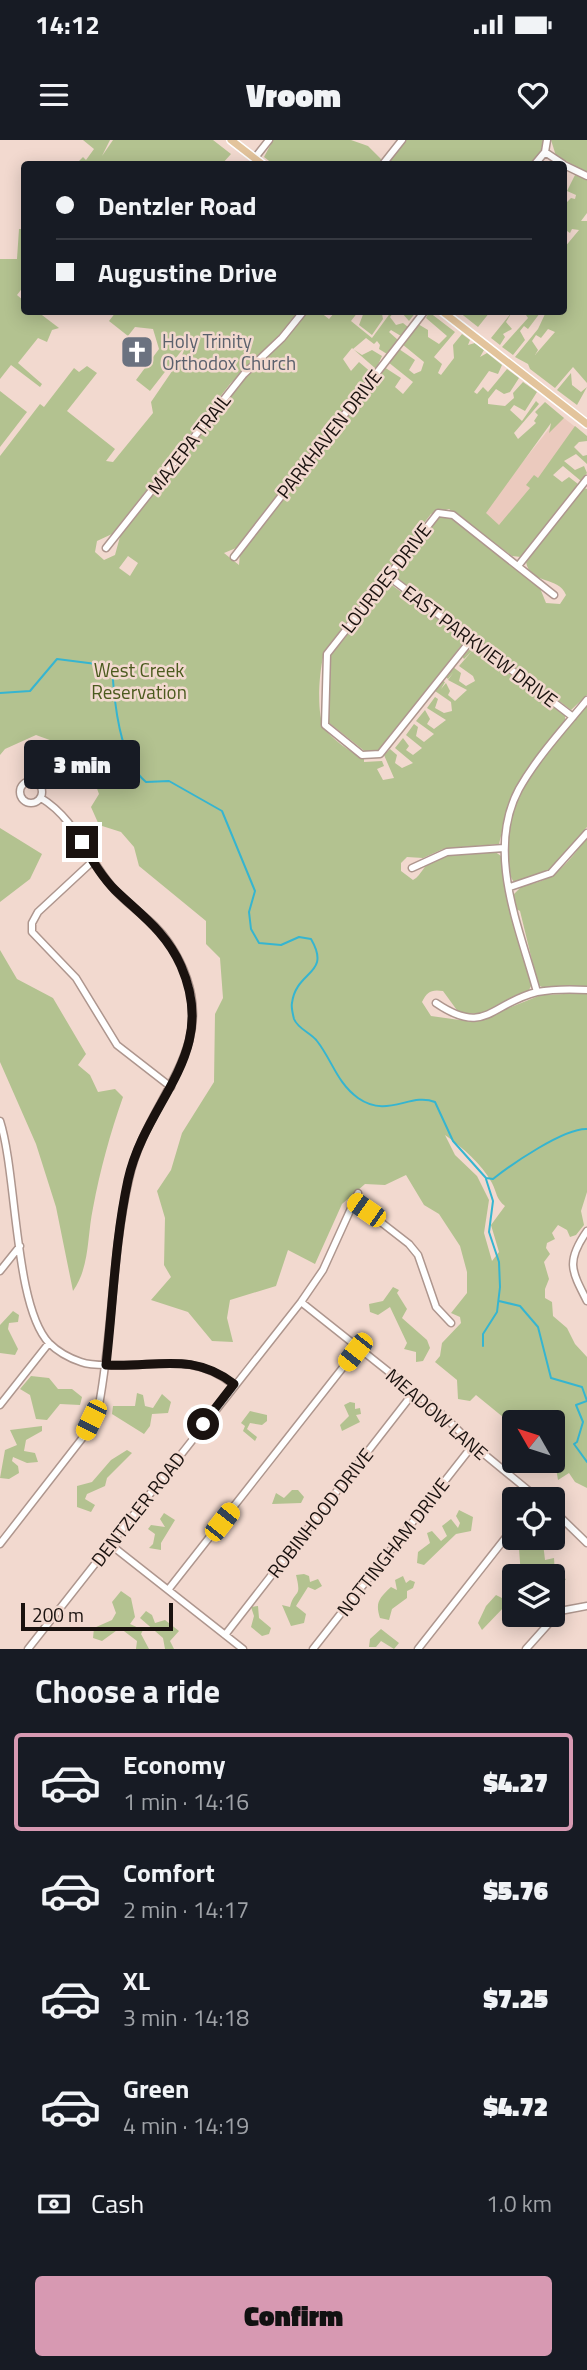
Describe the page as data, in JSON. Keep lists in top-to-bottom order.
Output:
{
  "streets": {
    "street": [
      "PARKHAVEN DRIVE",
      "MAZEPA TRAIL",
      "LOURDES DRIVE",
      "EAST PARKVIEW DRIVE",
      "MEADOW LANE",
      "DENTZLER ROAD",
      "ROBINHOOD DRIVE",
      "NOTTINGHAM DRIVE"
    ]
  },
  "crossings": [
    ["LOURDES DRIVE", "EAST PARKVIEW DRIVE"],
    ["MEADOW LANE", "DENTZLER ROAD"],
    ["MEADOW LANE", "ROBINHOOD DRIVE"],
    ["MEADOW LANE", "NOTTINGHAM DRIVE"]
  ],
  "parks": ["West Creek Reservation"],
  "places": {
    "church": ["Holy Trinity Orthodox Church"]
  },
  "scale_bar": "200 m",
  "north": "top left",
  "page": {
    "status": "14:12",
    "header": "Vroom",
    "banner": ["Dentzler Road", "Augustine Drive"],
    "bubble": "3 min",
    "scale": "200 m",
    "heading": "Choose a ride",
    "list": [
      {
        "name": "Economy",
        "note": "1 min · 14:16",
        "value": "$4.27"
      },
      {
        "name": "Comfort",
        "note": "2 min · 14:17",
        "value": "$5.76"
      },
      {
        "name": "XL",
        "note": "3 min · 14:18",
        "value": "$7.25"
      },
      {
        "name": "Green",
        "note": "4 min · 14:19",
        "value": "$4.72"
      }
    ],
    "pay": ["Cash", "1.0 km"],
    "buttons": "Confirm"
  }
}
